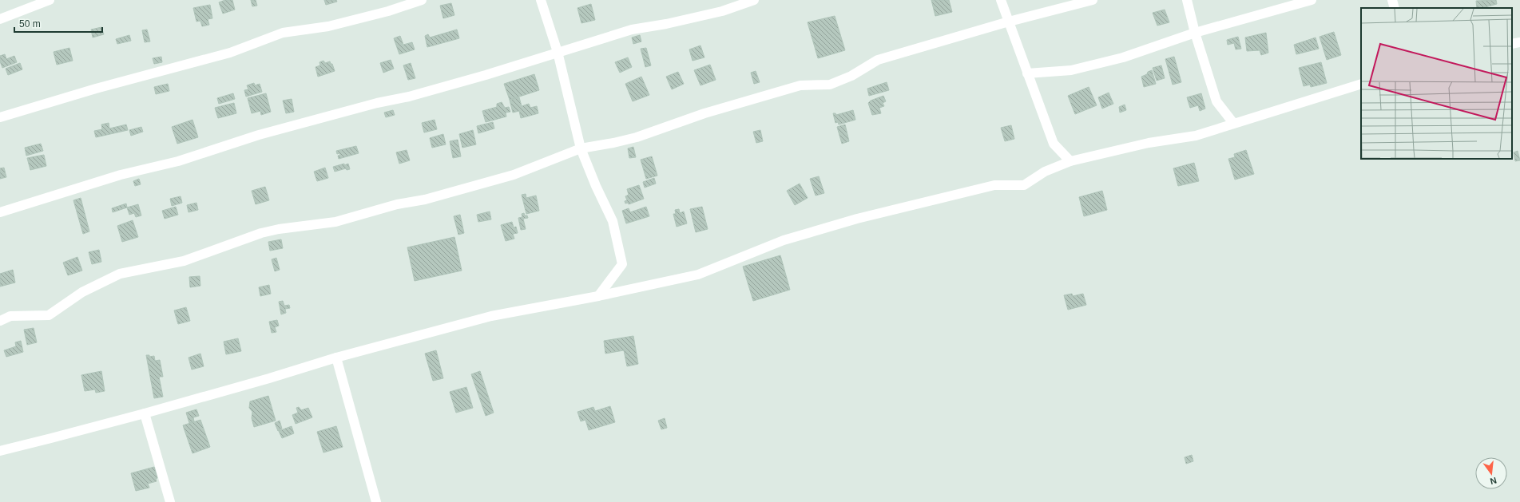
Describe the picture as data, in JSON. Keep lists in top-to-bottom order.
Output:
{
  "scale_bar": "50 m",
  "north": "bottom"
}
